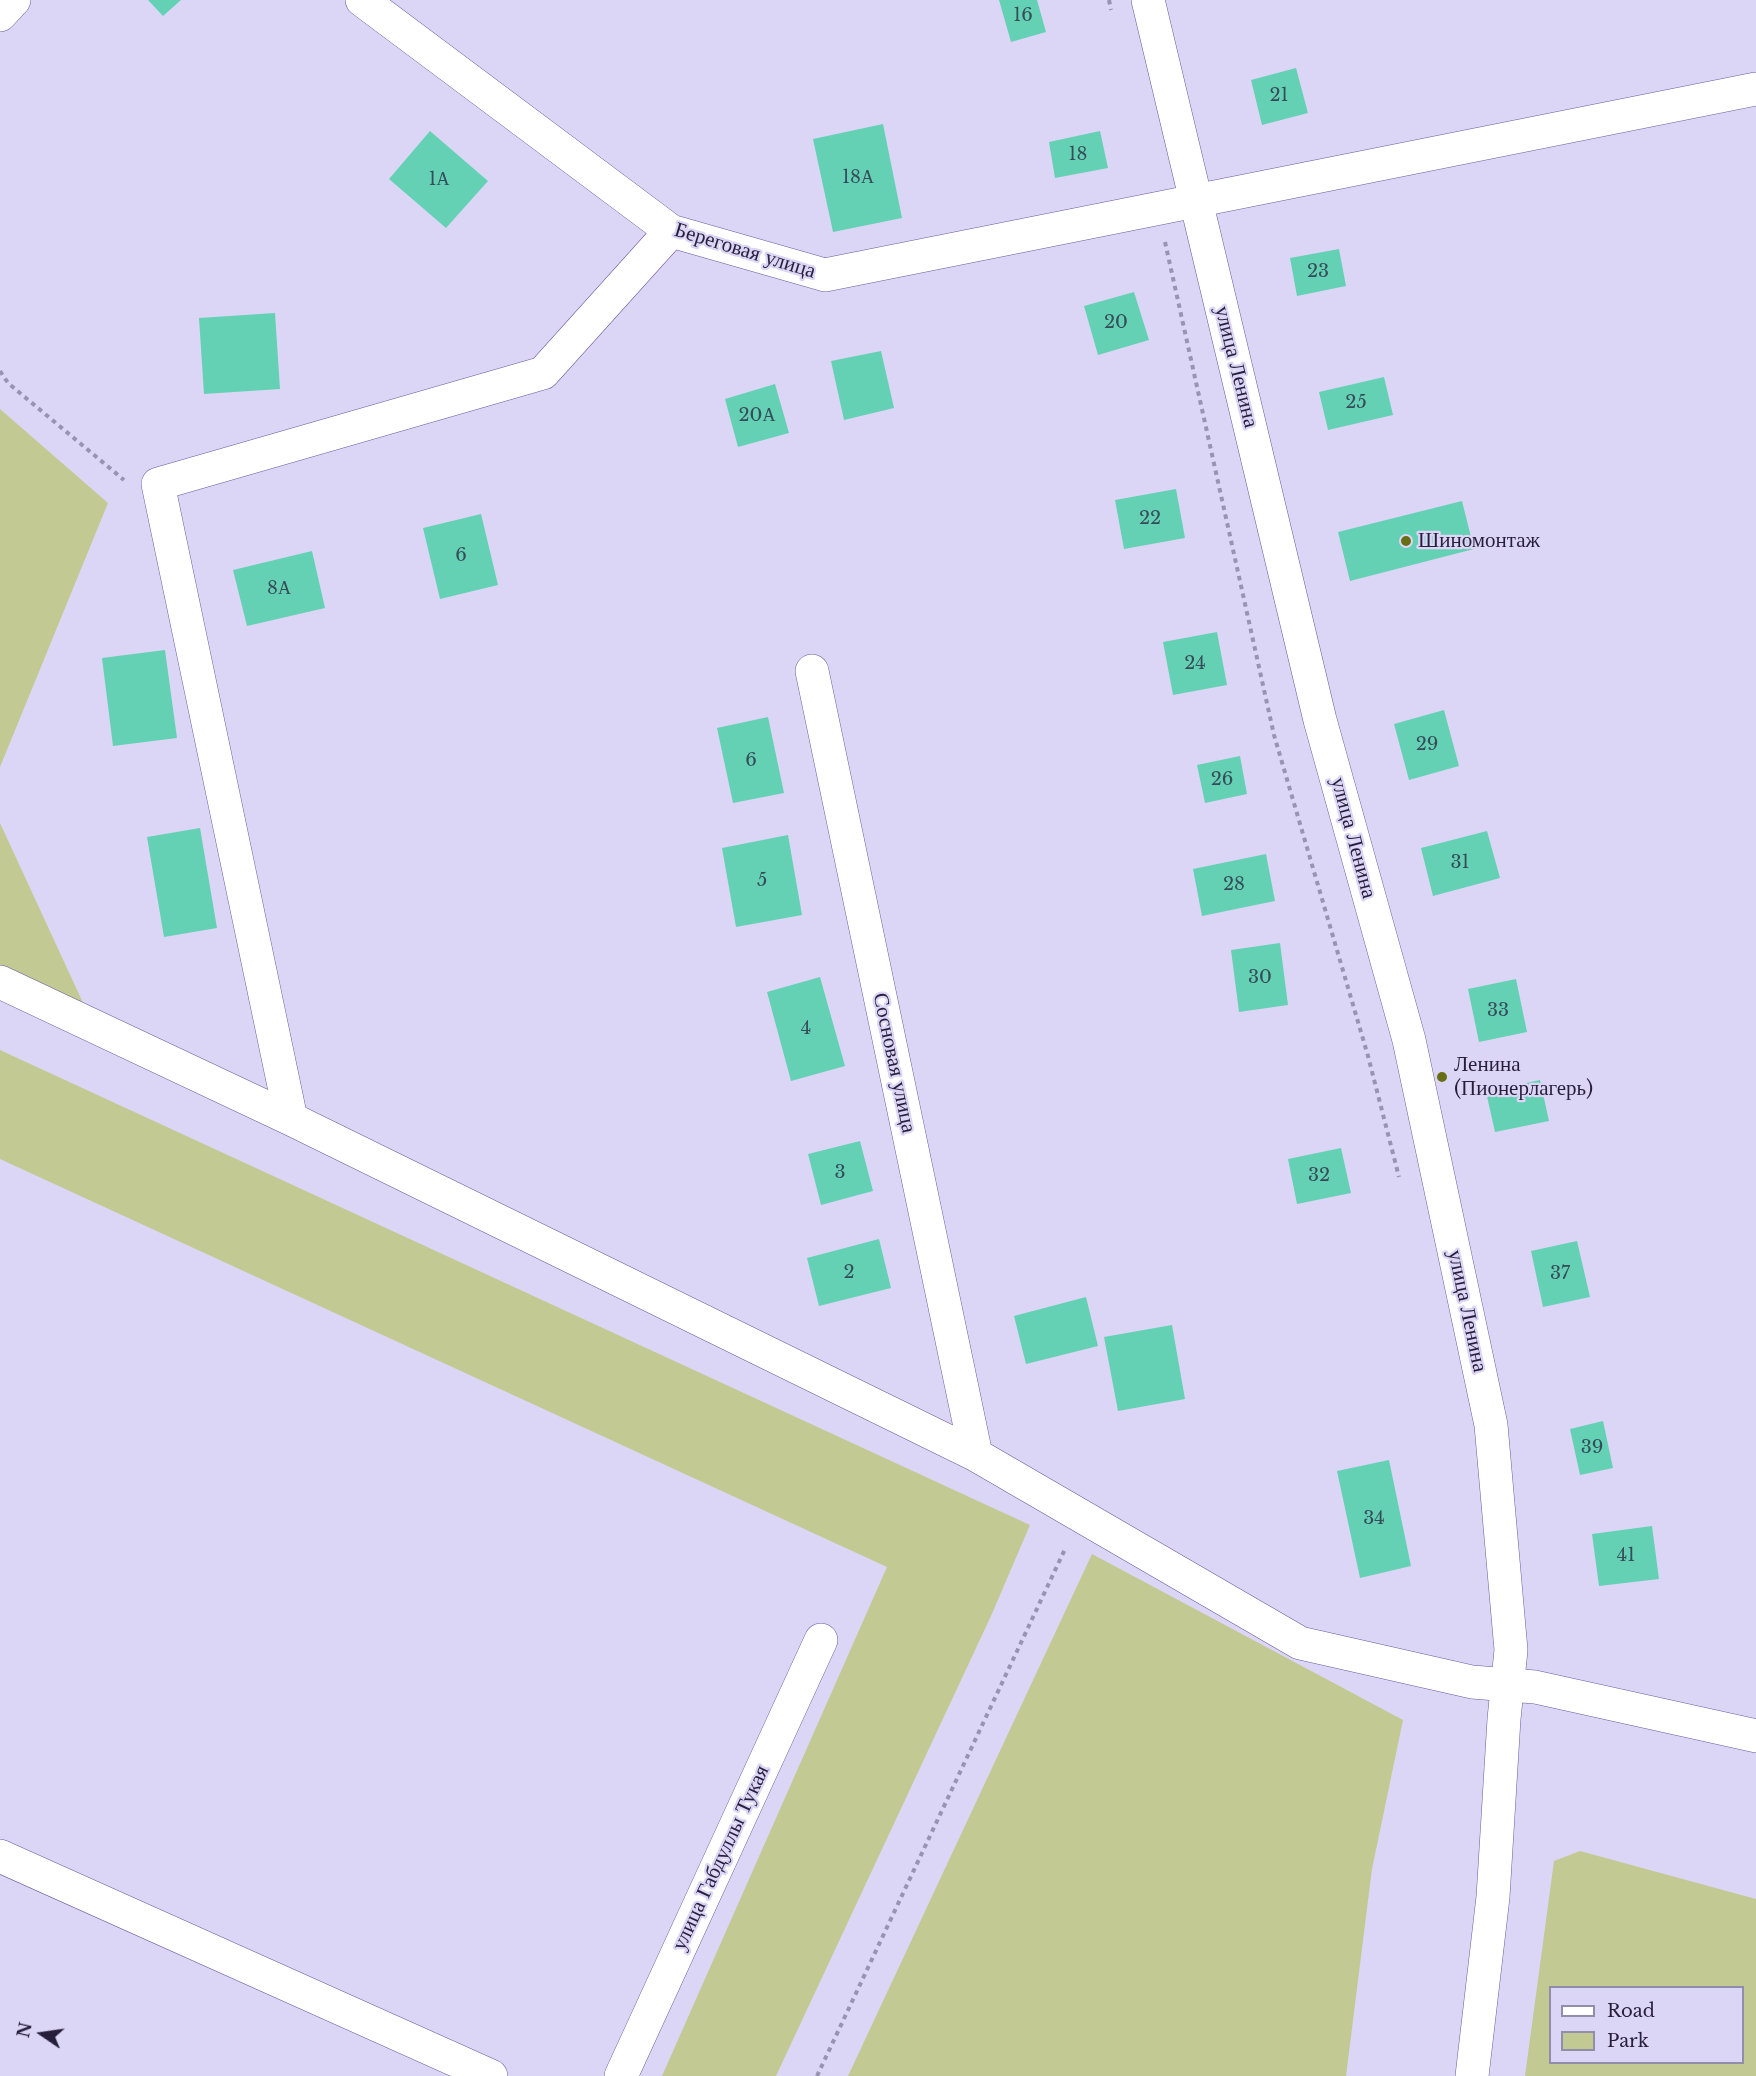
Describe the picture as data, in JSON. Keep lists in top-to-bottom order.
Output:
{
  "streets": {
    "street": [
      "Береговая улица",
      "улица Ленина",
      "Сосновая улица",
      "улица Габдуллы Тукая"
    ]
  },
  "crossings": [
    ["Береговая улица", "улица Ленина"]
  ],
  "places": ["Шиномонтаж", "Ленина (Пионерлагерь)"],
  "house_numbers": [
    "16",
    "21",
    "18",
    "18А",
    "1А",
    "23",
    "20",
    "25",
    "20А",
    "22",
    "6",
    "8А",
    "24",
    "29",
    "6",
    "26",
    "31",
    "5",
    "28",
    "30",
    "33",
    "4",
    "3",
    "32",
    "2",
    "37",
    "39",
    "34",
    "41"
  ],
  "legend": ["Road", "Park"],
  "north": "left"
}
